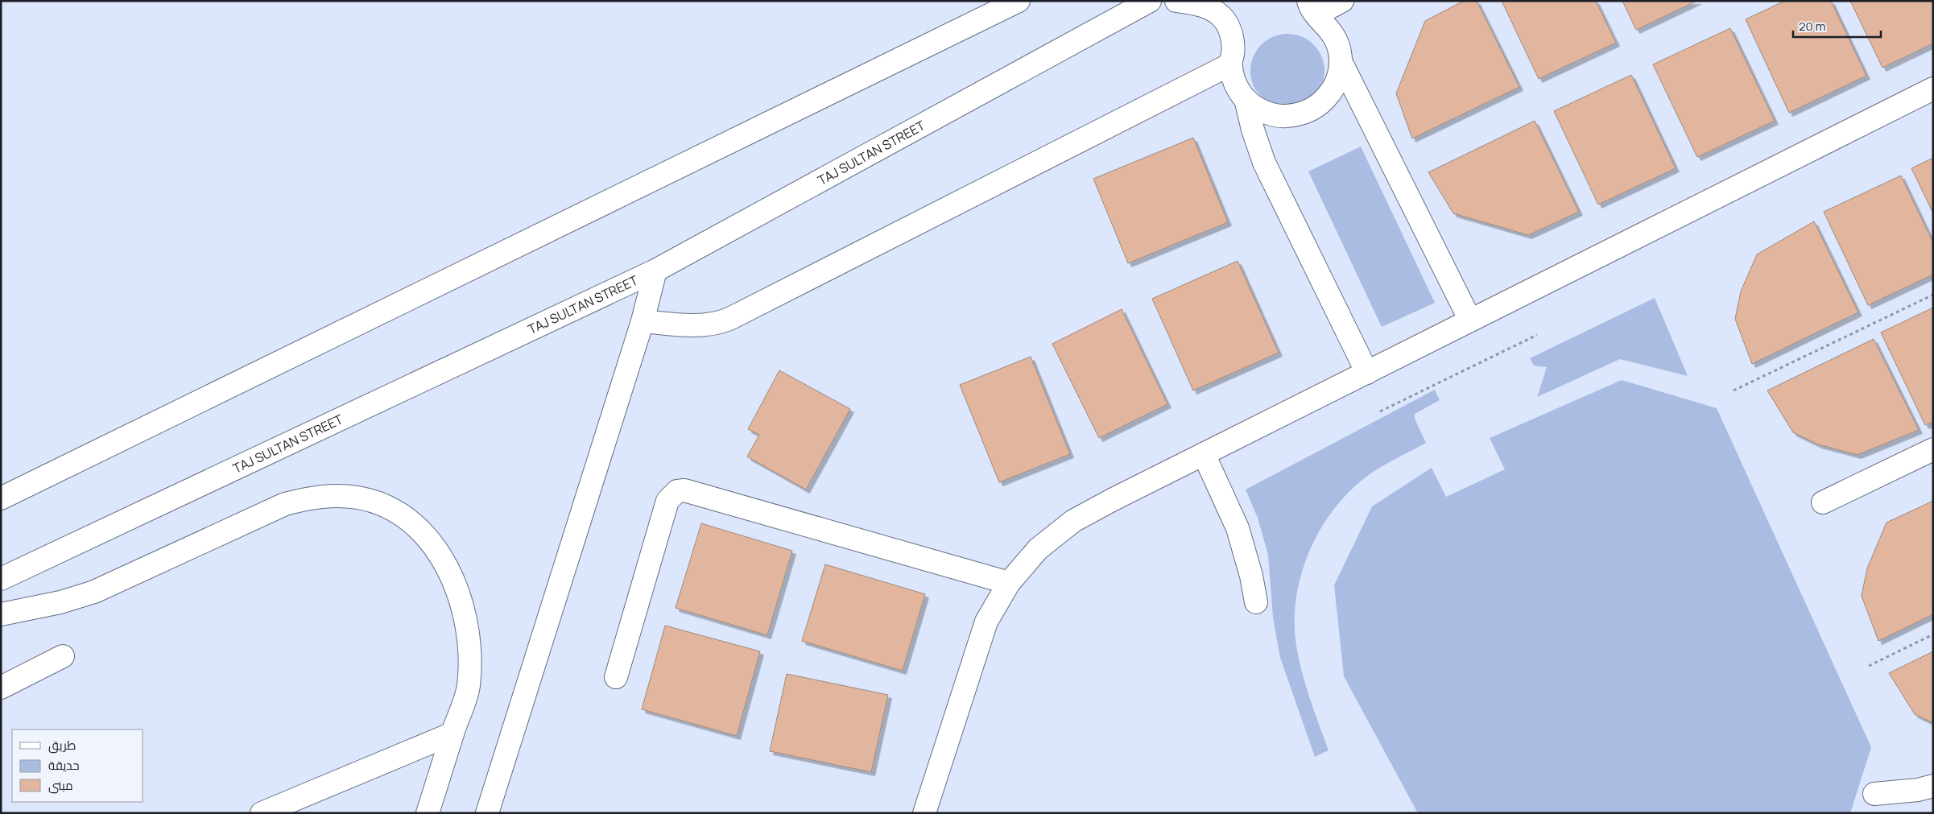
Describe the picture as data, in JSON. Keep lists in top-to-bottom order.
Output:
{
  "streets": {
    "street": ["TAJ SULTAN STREET"]
  },
  "legend": ["طريق", "حديقة", "مبنى"],
  "scale_bar": "20 m"
}
